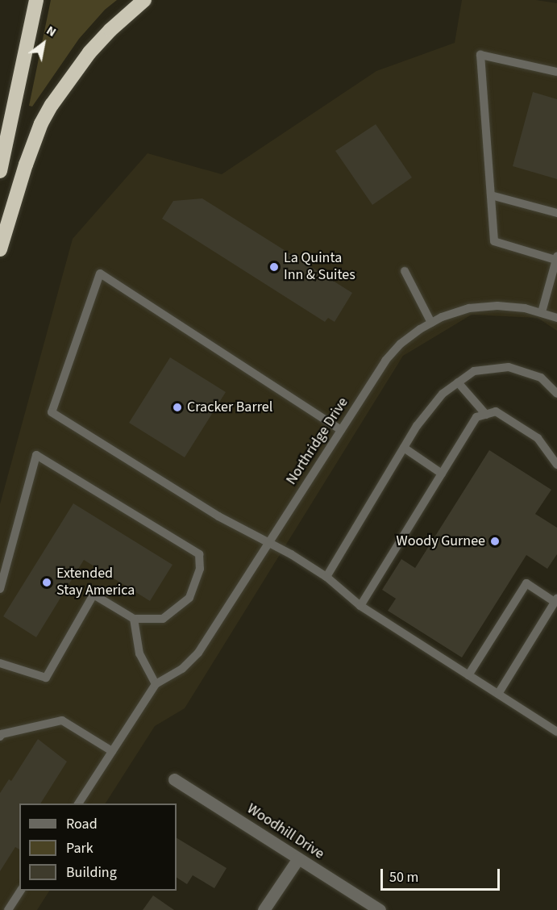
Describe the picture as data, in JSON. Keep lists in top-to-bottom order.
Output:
{
  "streets": {
    "street": ["Woodhill Drive"],
    "lane": ["Northridge Drive"]
  },
  "places": [
    "La Quinta Inn & Suites",
    "Cracker Barrel",
    "Woody Gurnee",
    "Extended Stay America"
  ],
  "legend": ["Road", "Park", "Building"],
  "scale_bar": "50 m",
  "north": "top right"
}
